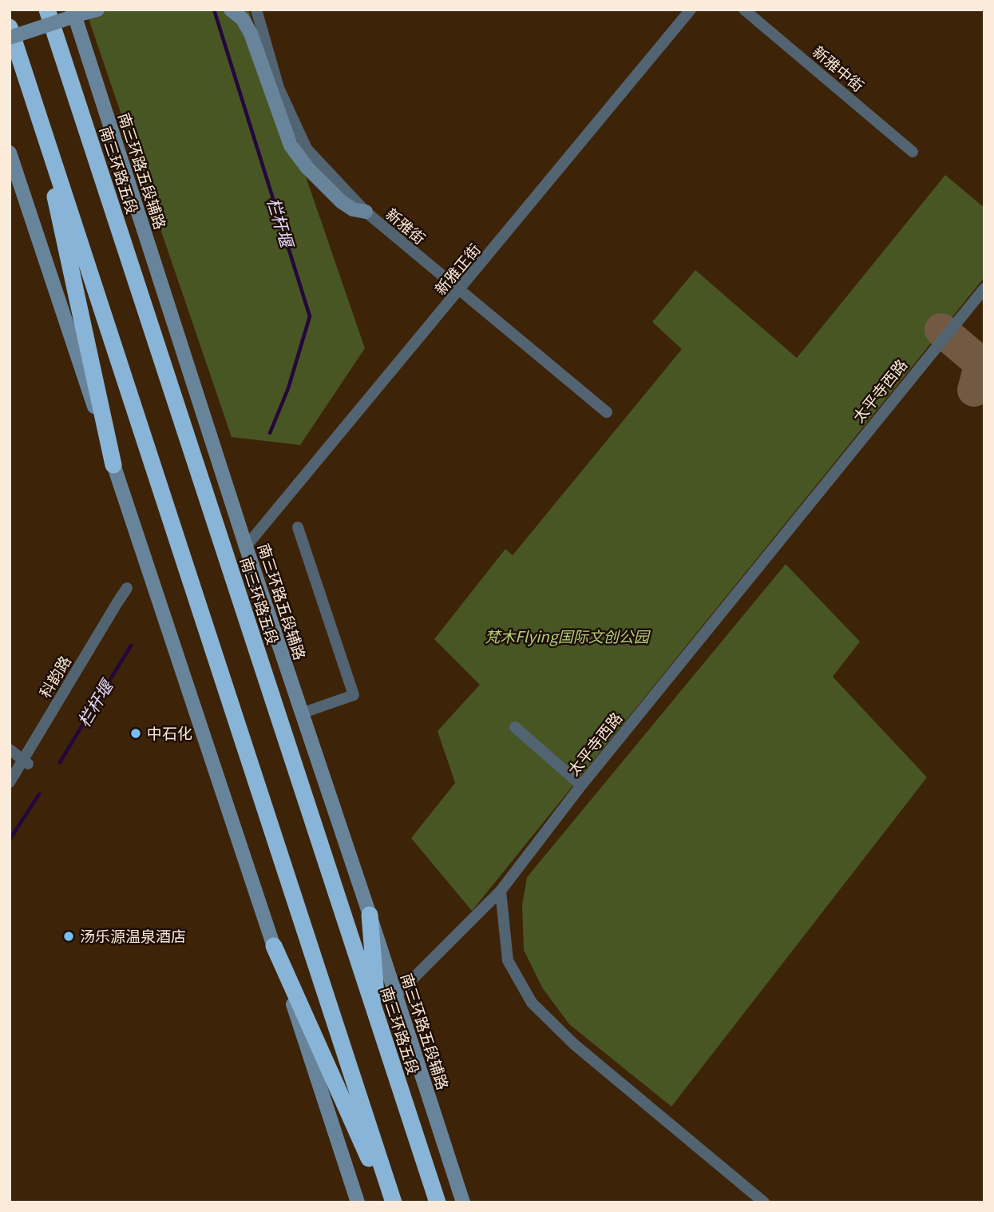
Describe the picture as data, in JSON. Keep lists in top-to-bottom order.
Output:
{
  "streets": {
    "highway": ["南三环路五段"],
    "main road": ["南三环路五段辅路"],
    "street": [
      "新雅中街",
      "新雅街",
      "新雅正街",
      "太平寺西路",
      "科韵路"
    ]
  },
  "crossings": [
    ["南三环路五段辅路", "新雅正街"],
    ["南三环路五段辅路", "太平寺西路"],
    ["新雅街", "新雅正街"]
  ],
  "water": ["栏杆堰"],
  "parks": ["梵木Flying国际文创公园"],
  "places": ["中石化", "汤乐源温泉酒店"]
}
